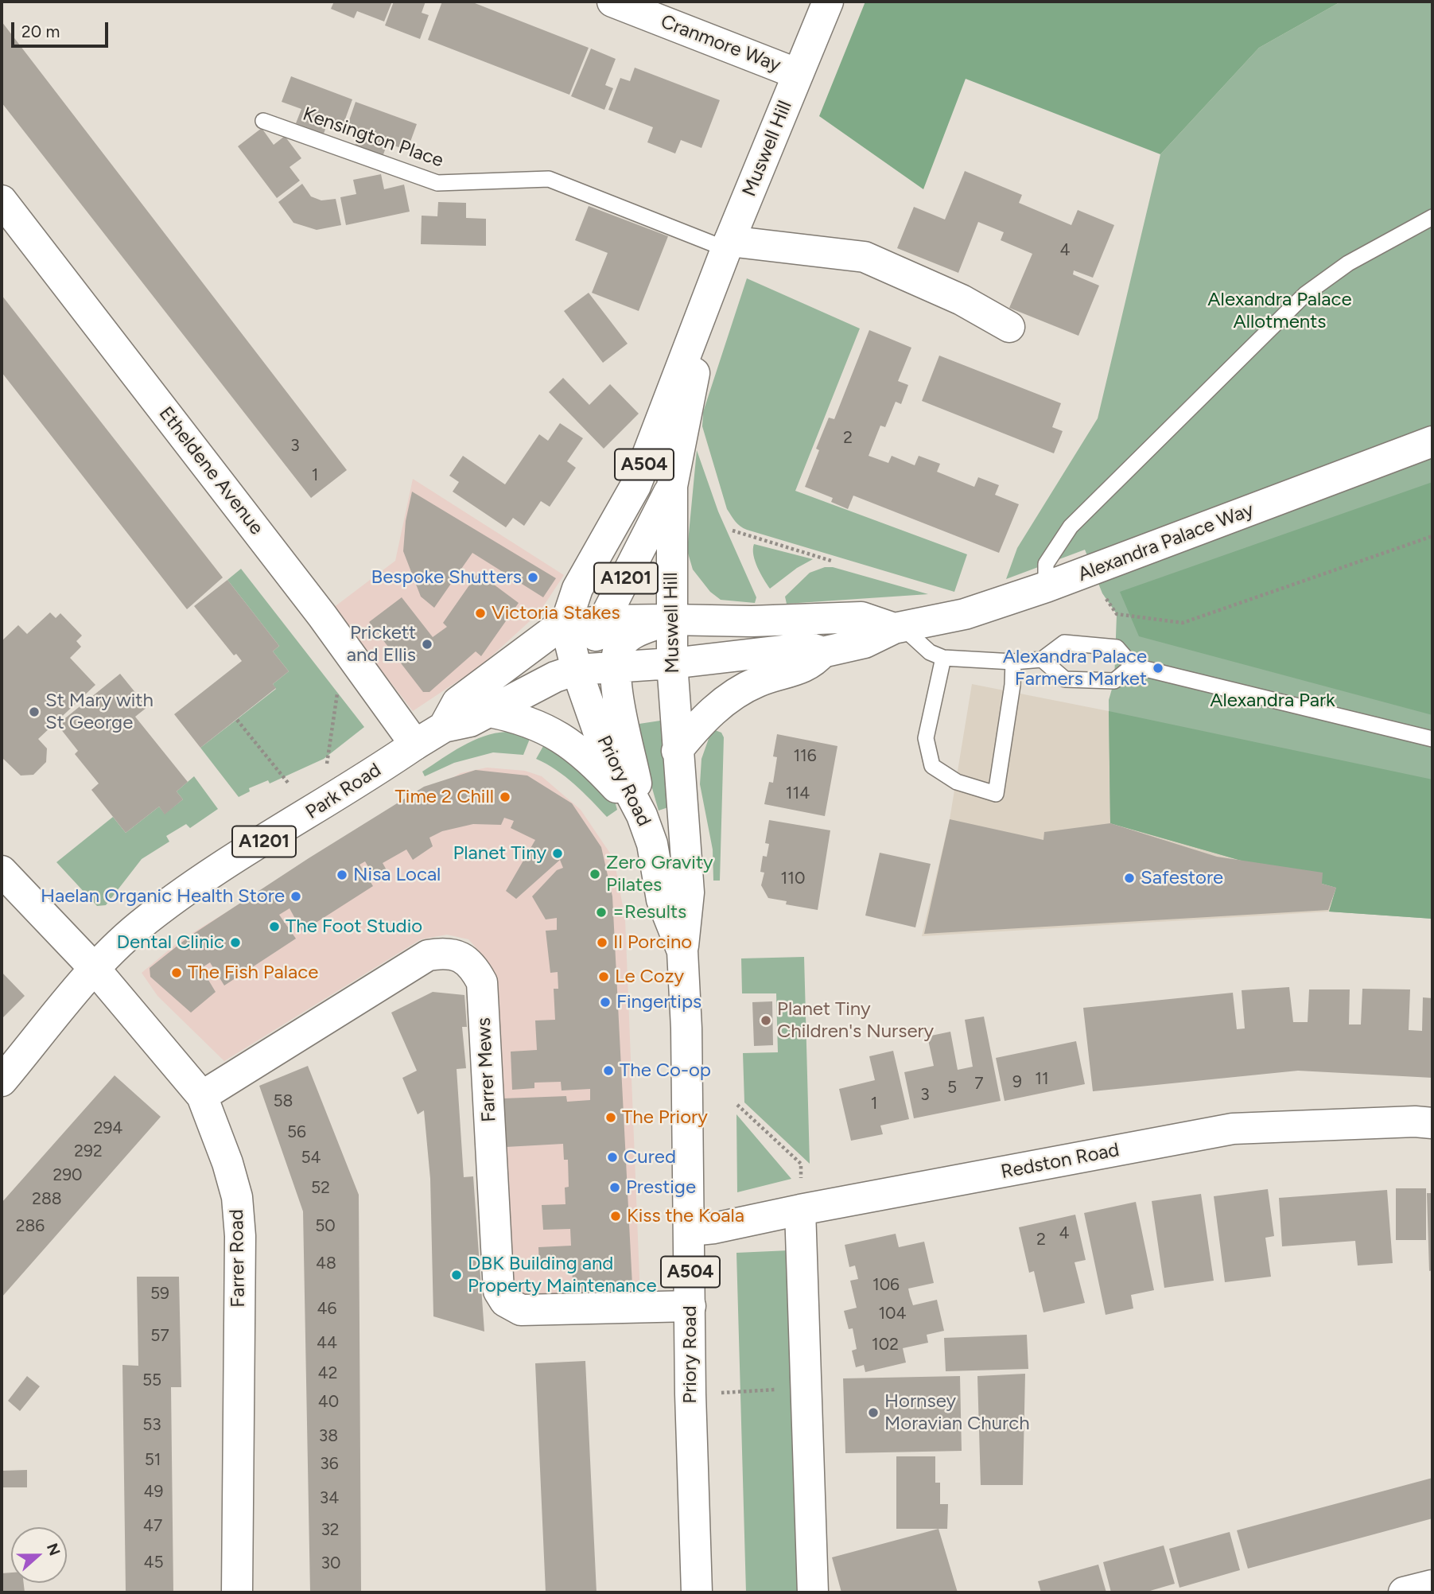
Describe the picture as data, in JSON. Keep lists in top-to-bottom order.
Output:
{
  "streets": {
    "street": [
      "Cranmore Way",
      "Muswell Hill",
      "A504",
      "Etheldene Avenue",
      "Alexandra Palace Way",
      "A1201",
      "Priory Road",
      "Park Road",
      "Farrer Mews",
      "Redston Road",
      "Farrer Road"
    ],
    "lane": ["Kensington Place"]
  },
  "crossings": [
    ["Cranmore Way", "Muswell Hill"],
    ["Kensington Place", "Muswell Hill"],
    ["Muswell Hill", "A504"],
    ["Muswell Hill", "Alexandra Palace Way"],
    ["Muswell Hill", "A1201"],
    ["Muswell Hill", "Priory Road"],
    ["Muswell Hill", "Park Road"],
    ["A504", "A1201"],
    ["A504", "Priory Road"],
    ["A504", "Park Road"],
    ["Etheldene Avenue", "Park Road"],
    ["Alexandra Palace Way", "A1201"],
    ["A1201", "Priory Road"],
    ["A1201", "Park Road"],
    ["Priory Road", "Park Road"],
    ["Priory Road", "Farrer Mews"],
    ["Priory Road", "Redston Road"],
    ["Park Road", "Farrer Road"],
    ["Farrer Mews", "Farrer Road"]
  ],
  "parks": ["Alexandra Palace Allotments", "Alexandra Park"],
  "places": [
    "Bespoke Shutters",
    "Victoria Stakes",
    "Prickett and Ellis",
    "Alexandra Palace Farmers Market",
    "St Mary with St George",
    "Time 2 Chill",
    "Planet Tiny",
    "Zero Gravity Pilates",
    "Nisa Local",
    "Safestore",
    "Haelan Organic Health Store",
    "=Results",
    "The Foot Studio",
    "Dental Clinic",
    "Il Porcino",
    "The Fish Palace",
    "Le Cozy",
    "Fingertips",
    "Planet Tiny Children's Nursery",
    "The Co-op",
    "The Priory",
    "Cured",
    "Prestige",
    "Kiss the Koala",
    "DBK Building and Property Maintenance",
    "Hornsey Moravian Church"
  ],
  "house_numbers": [
    "4",
    "2",
    "3",
    "1",
    "116",
    "114",
    "110",
    "11",
    "9",
    "7",
    "5",
    "3",
    "58",
    "1",
    "294",
    "56",
    "292",
    "54",
    "290",
    "52",
    "288",
    "286",
    "50",
    "4",
    "2",
    "48",
    "106",
    "59",
    "46",
    "104",
    "57",
    "44",
    "102",
    "42",
    "55",
    "40",
    "53",
    "38",
    "51",
    "36",
    "49",
    "34",
    "47",
    "32",
    "45",
    "30"
  ],
  "scale_bar": "20 m",
  "north": "right"
}
